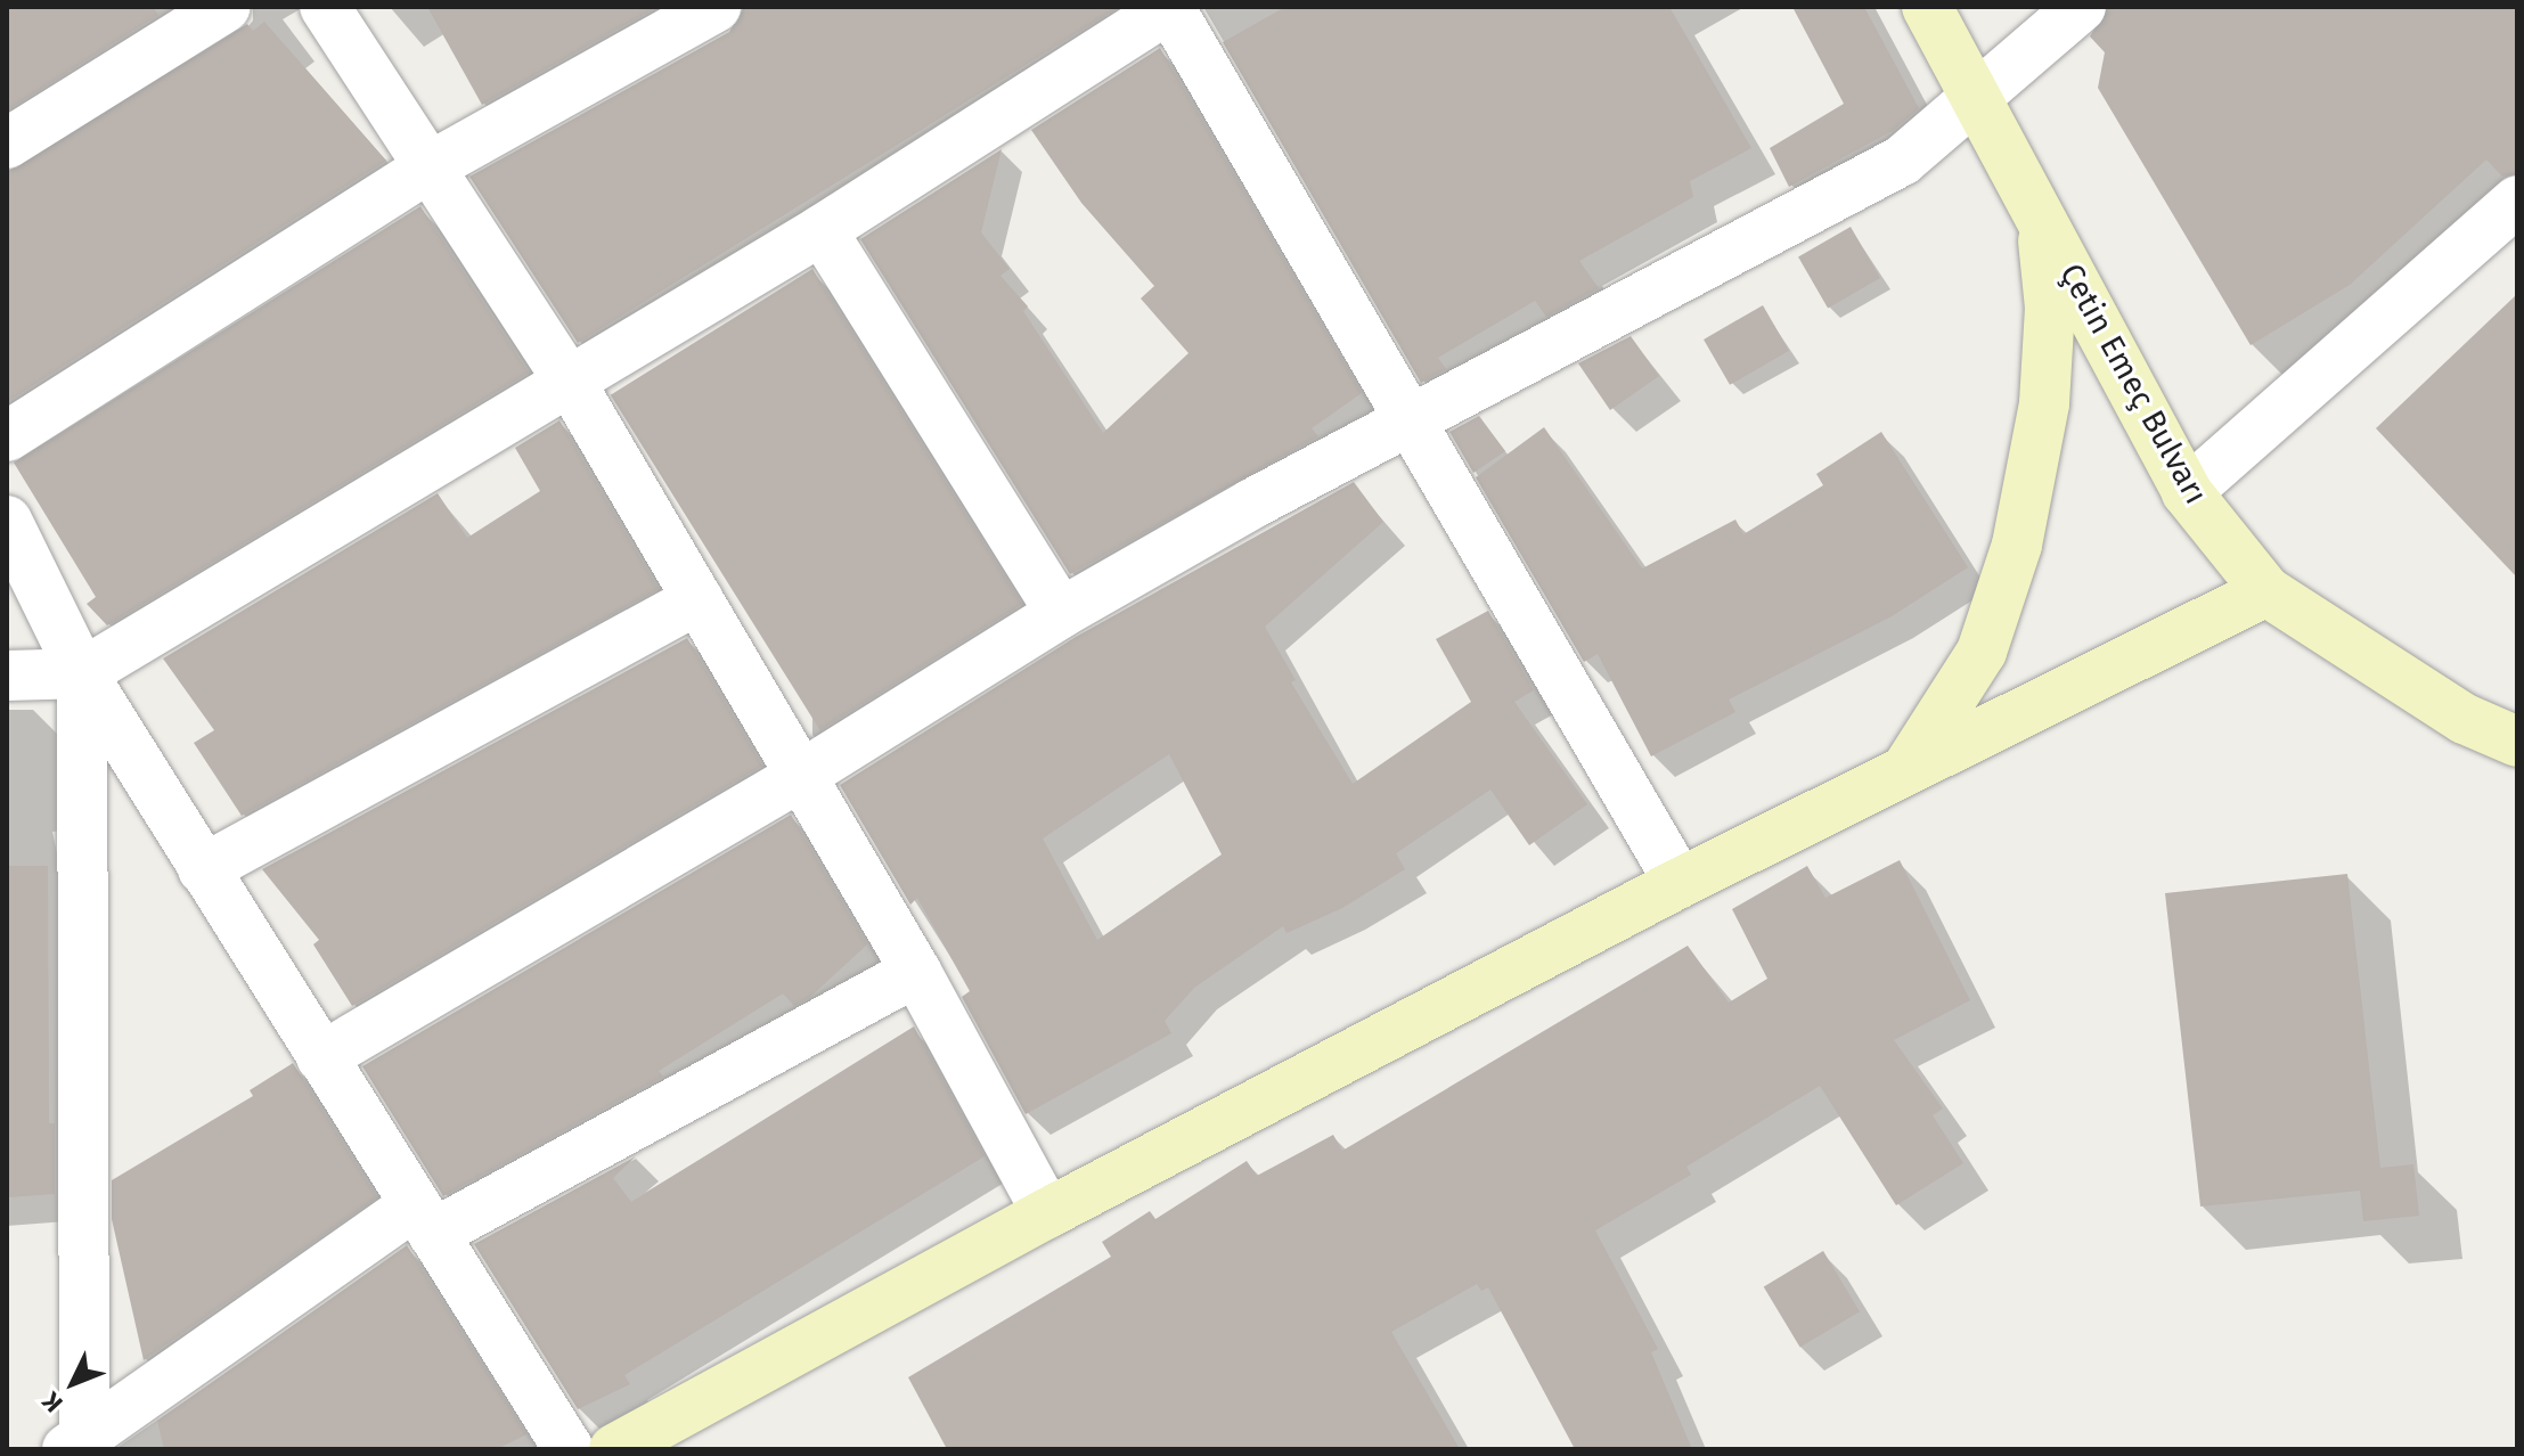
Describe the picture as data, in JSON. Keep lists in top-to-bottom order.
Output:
{
  "streets": {
    "street": ["Çetin Emeç Bulvarı"]
  },
  "north": "bottom left"
}
